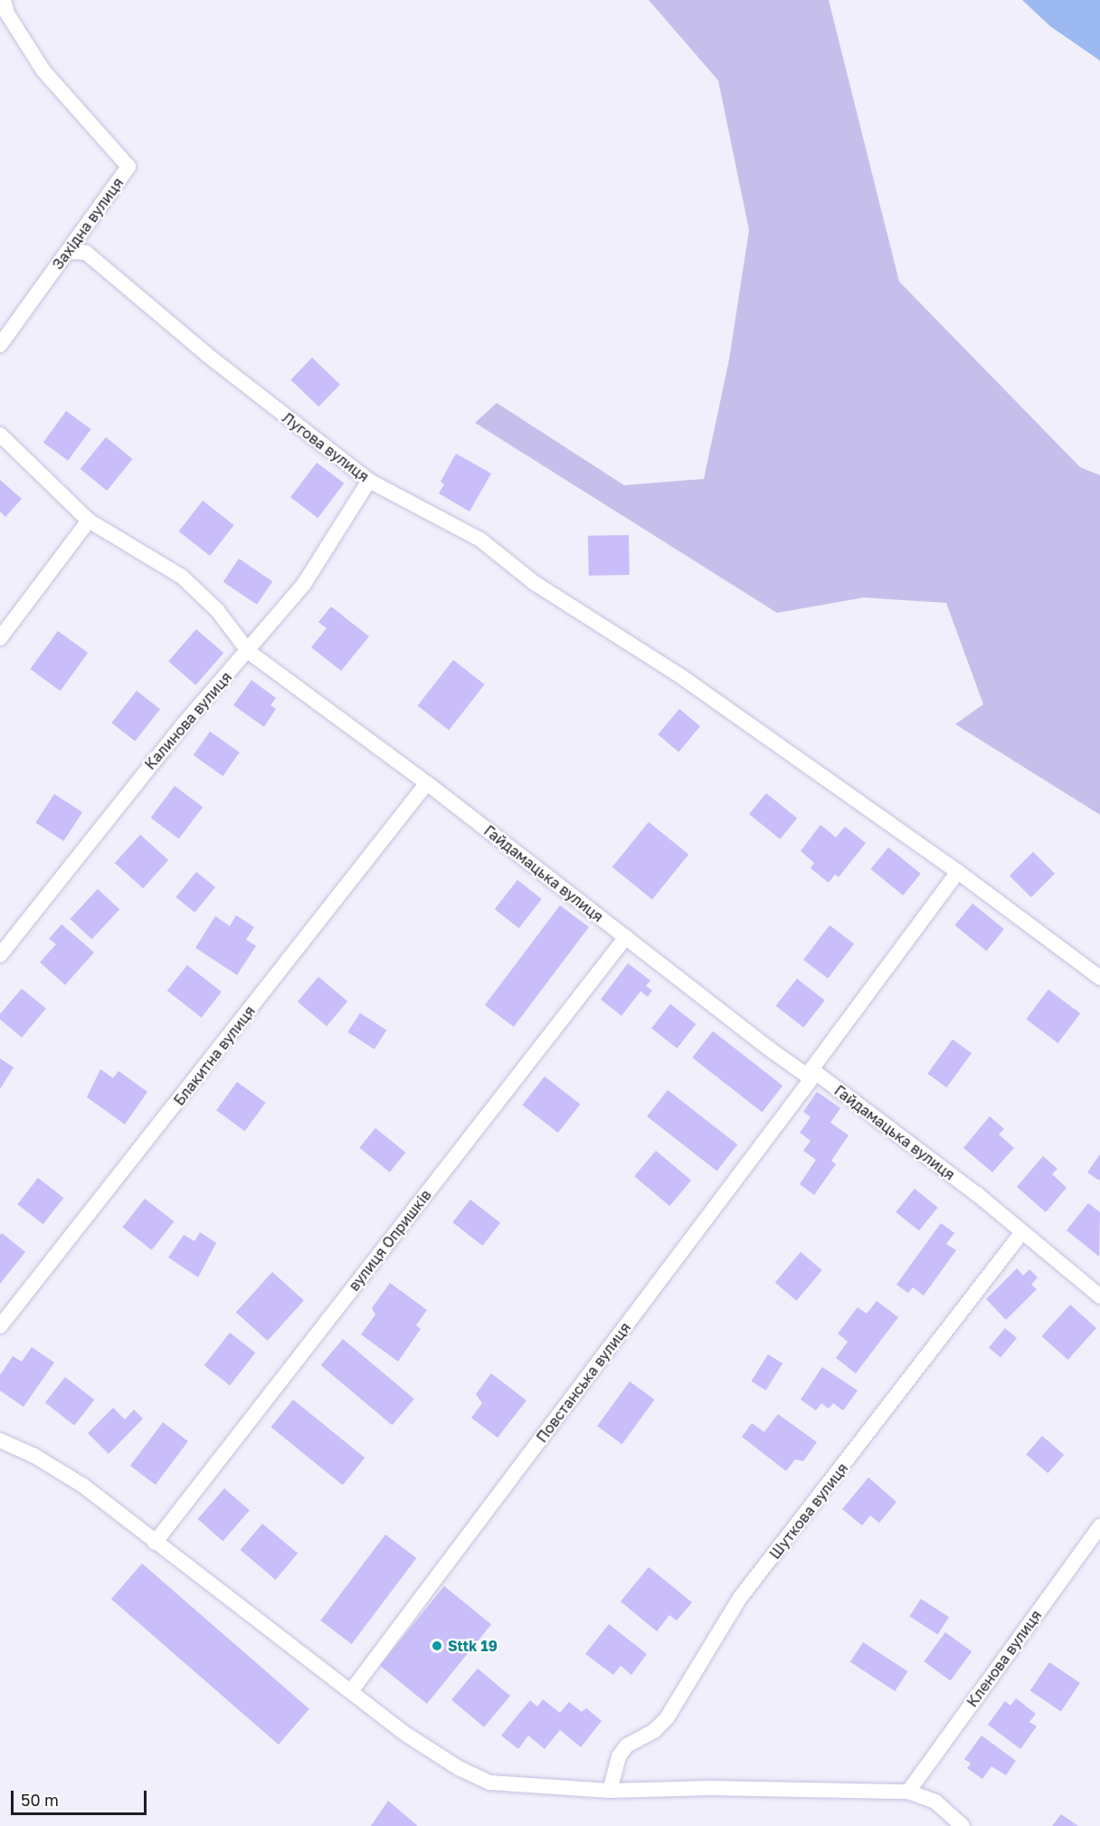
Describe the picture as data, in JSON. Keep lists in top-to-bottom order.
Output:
{
  "streets": {
    "street": [
      "Західна вулиця",
      "Лугова вулиця",
      "Калинова вулиця",
      "Гайдамацька вулиця",
      "Блакитна вулиця",
      "вулиця Опришків",
      "Повстанська вулиця",
      "Шуткова вулиця",
      "Кленова вулиця"
    ]
  },
  "crossings": [
    ["Західна вулиця", "Лугова вулиця"],
    ["Лугова вулиця", "Калинова вулиця"],
    ["Лугова вулиця", "Повстанська вулиця"],
    ["Калинова вулиця", "Гайдамацька вулиця"],
    ["Гайдамацька вулиця", "Блакитна вулиця"],
    ["Гайдамацька вулиця", "вулиця Опришків"],
    ["Гайдамацька вулиця", "Повстанська вулиця"],
    ["Гайдамацька вулиця", "Шуткова вулиця"]
  ],
  "places": ["Sttk 19"],
  "scale_bar": "50 m"
}
